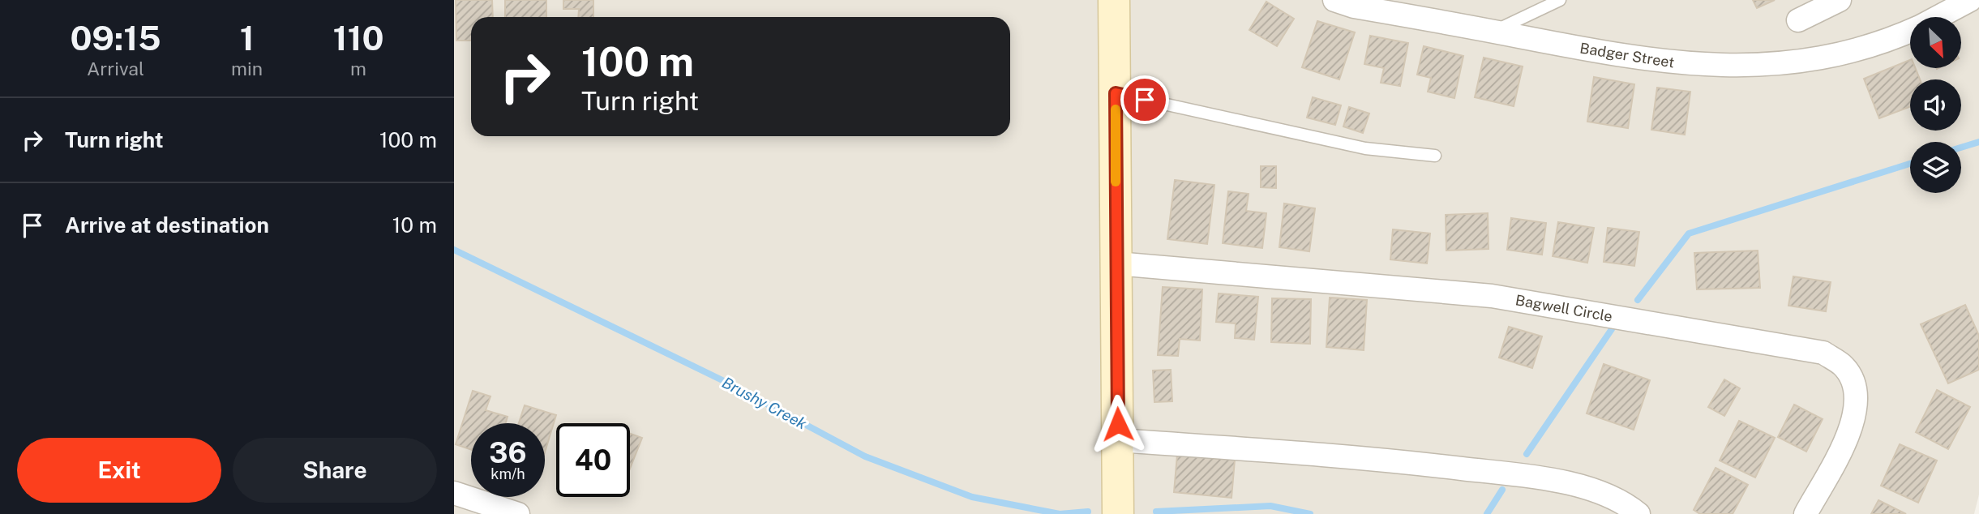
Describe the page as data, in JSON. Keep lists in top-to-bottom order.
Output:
{
  "streets": {
    "street": ["Badger Street", "Bagwell Circle"]
  },
  "water": ["Brushy Creek"],
  "north": "bottom right",
  "page": {
    "eta": [
      "09:15",
      "Arrival",
      "1",
      "min",
      "110",
      "m"
    ],
    "turn": ["100 m", "Turn right"],
    "list": [
      {
        "name": "Turn right",
        "value": "100 m"
      },
      {
        "name": "Arrive at destination",
        "value": "10 m"
      }
    ],
    "speed": "36 km/h",
    "limit": "40",
    "buttons": ["Exit", "Share"]
  }
}
